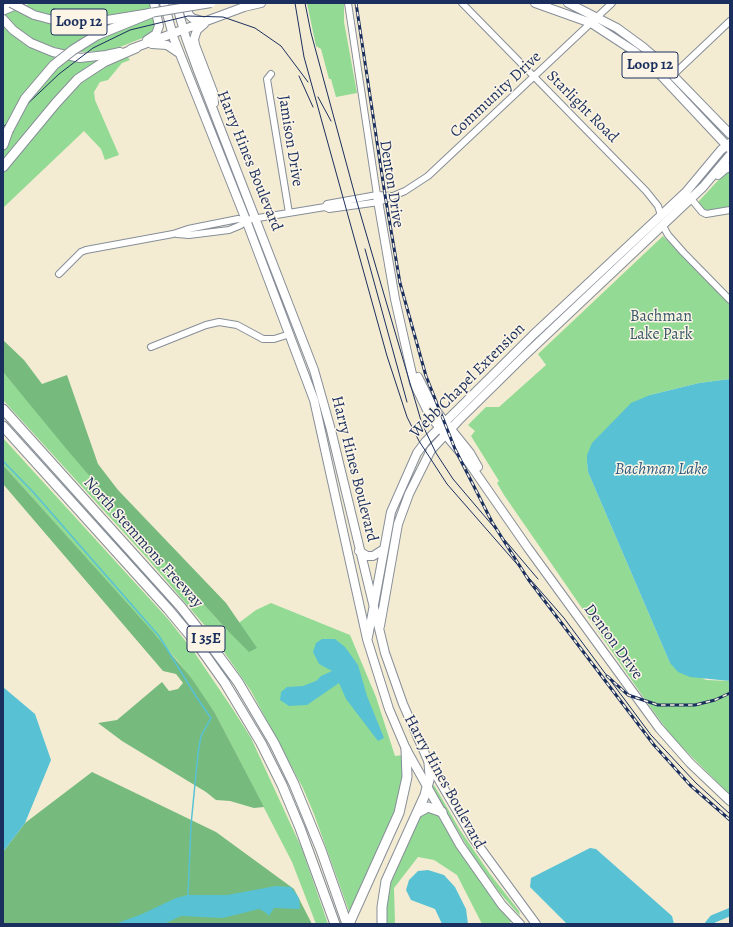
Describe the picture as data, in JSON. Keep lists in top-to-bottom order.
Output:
{
  "streets": {
    "highway": ["North Stemmons Freeway", "I 35E"],
    "main road": [
      "Loop 12",
      "Harry Hines Boulevard",
      "Denton Drive",
      "Webb Chapel Extension"
    ],
    "street": ["Community Drive", "Starlight Road", "Jamison Drive"]
  },
  "crossings": [
    ["Loop 12", "Community Drive"],
    ["Loop 12", "Webb Chapel Extension"],
    ["Community Drive", "Starlight Road"],
    ["Community Drive", "Jamison Drive"],
    ["Community Drive", "Harry Hines Boulevard"],
    ["Community Drive", "Denton Drive"],
    ["Starlight Road", "Webb Chapel Extension"],
    ["Harry Hines Boulevard", "Webb Chapel Extension"],
    ["Denton Drive", "Webb Chapel Extension"]
  ],
  "water": ["Bachman Lake"],
  "parks": ["Bachman Lake Park"]
}
